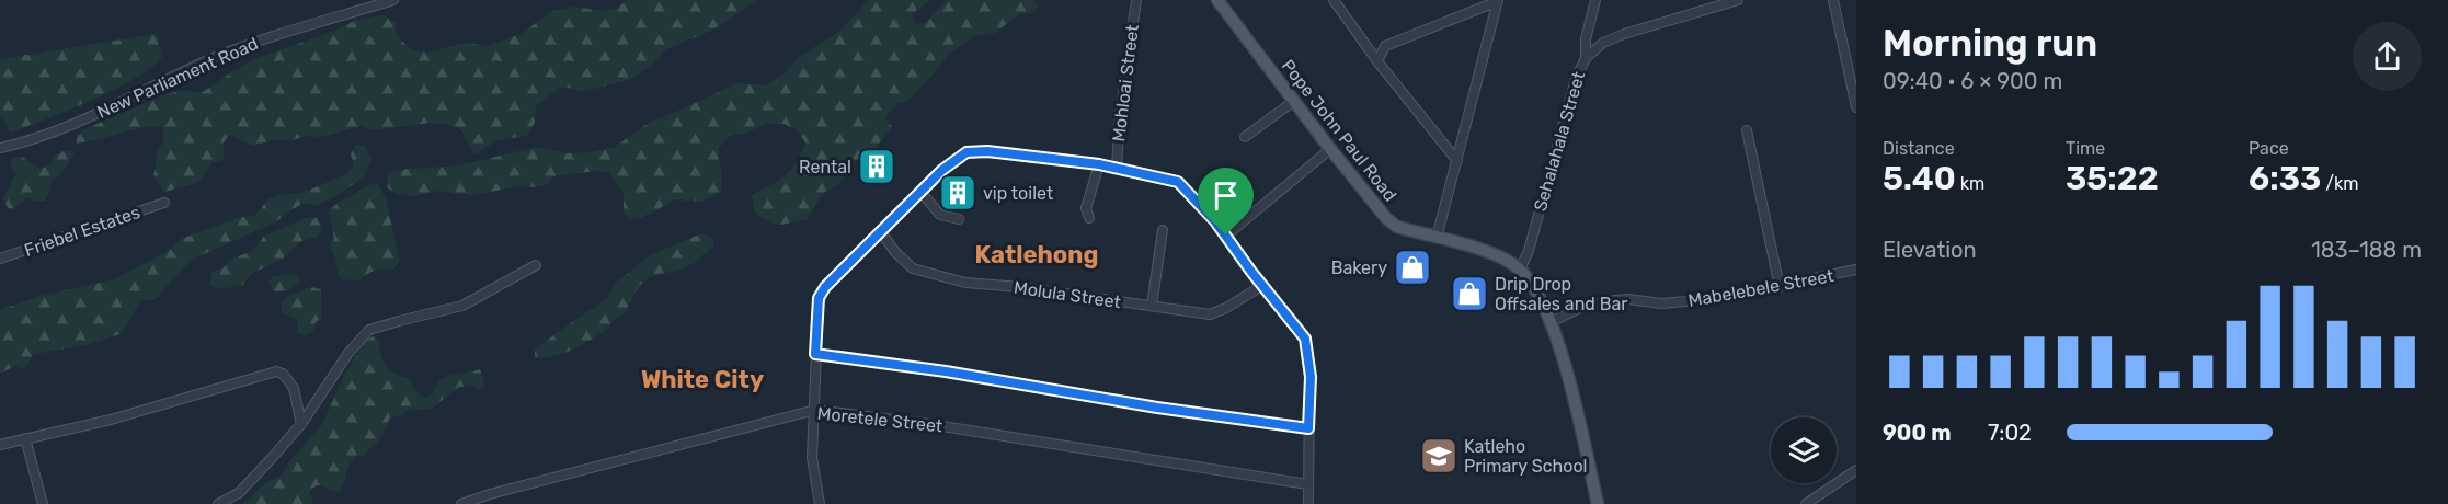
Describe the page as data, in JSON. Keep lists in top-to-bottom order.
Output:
{
  "streets": {
    "main road": ["Pope John Paul Road"],
    "street": [
      "New Parliament Road",
      "Mohloai Street",
      "Sehalahala Street",
      "Friebel Estates",
      "Mabelebele Street",
      "Molula Street",
      "Moretele Street"
    ]
  },
  "crossings": [
    ["Pope John Paul Road", "Sehalahala Street"],
    ["Pope John Paul Road", "Mabelebele Street"]
  ],
  "districts": ["Katlehong", "White City"],
  "places": {
    "building": ["Rental", "vip toilet"],
    "shop": ["Bakery", "Drip Drop Offsales and Bar"],
    "school or university": ["Katleho Primary School"]
  },
  "page": {
    "heading": ["Morning run", "09:40 · 6 × 900 m"],
    "stats": [
      ["Distance", "5.40 km"],
      ["Time", "35:22"],
      ["Pace", "6:33 /km"]
    ],
    "chart": ["Elevation", "183–188 m"],
    "list": [
      {
        "name": "900 m",
        "note": "7:02"
      }
    ]
  }
}
